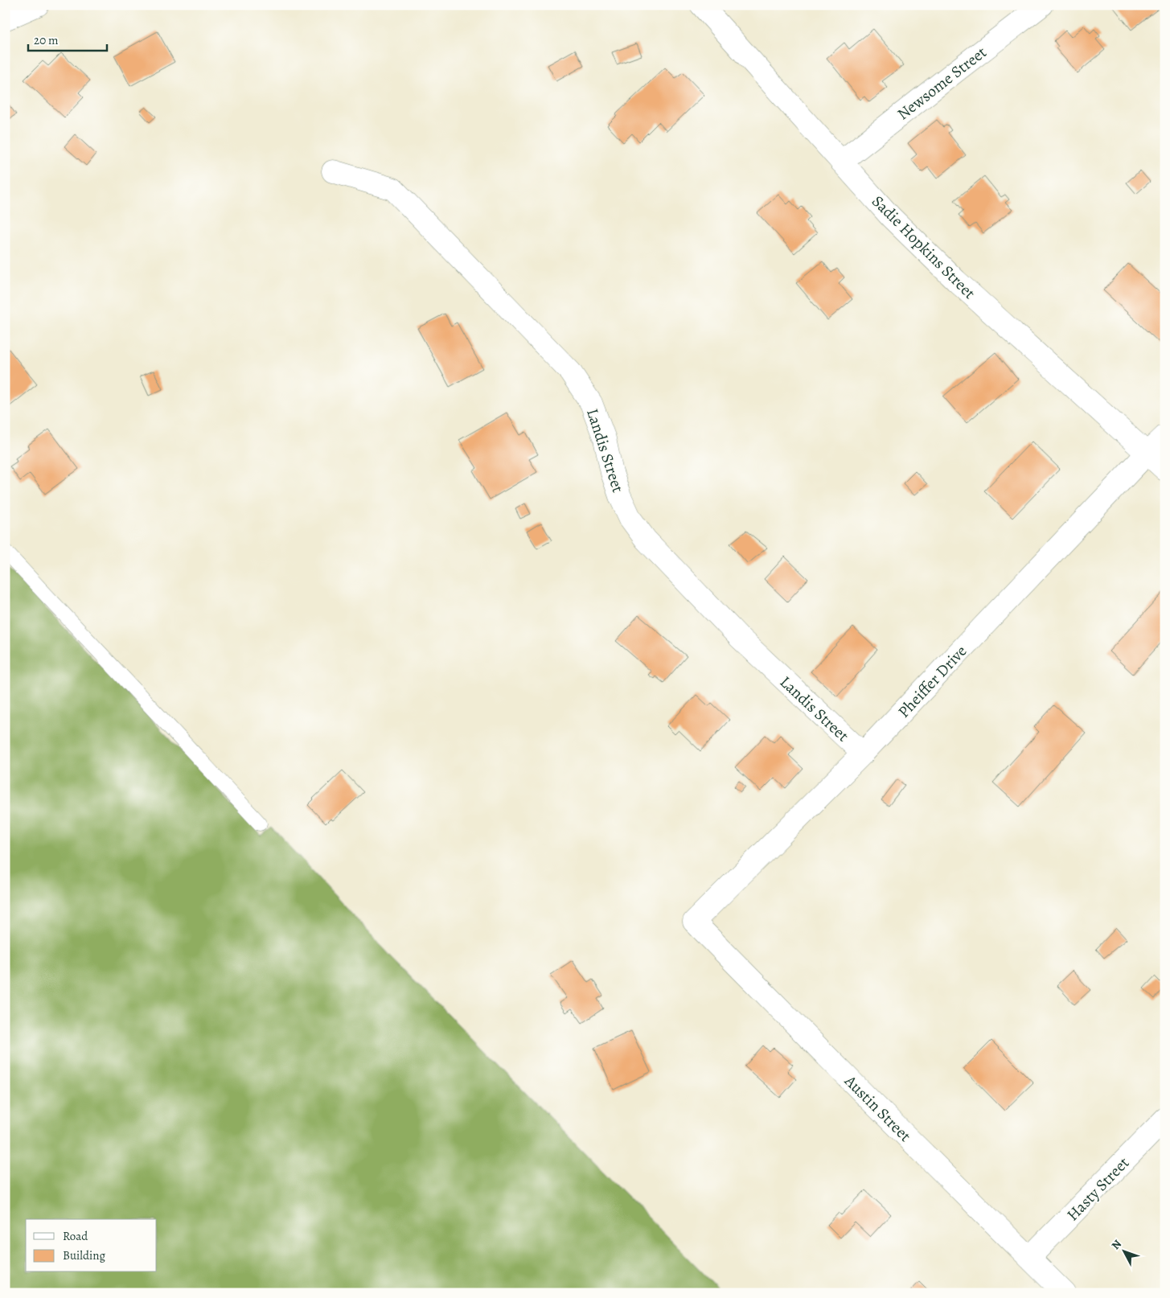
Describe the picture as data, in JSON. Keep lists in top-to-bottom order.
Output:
{
  "streets": {
    "street": [
      "Newsome Street",
      "Sadie Hopkins Street",
      "Landis Street",
      "Pheiffer Drive",
      "Austin Street",
      "Hasty Street"
    ]
  },
  "crossings": [
    ["Newsome Street", "Sadie Hopkins Street"],
    ["Sadie Hopkins Street", "Pheiffer Drive"],
    ["Landis Street", "Pheiffer Drive"],
    ["Pheiffer Drive", "Austin Street"],
    ["Austin Street", "Hasty Street"]
  ],
  "legend": ["Road", "Building"],
  "scale_bar": "20 m",
  "north": "top left"
}
